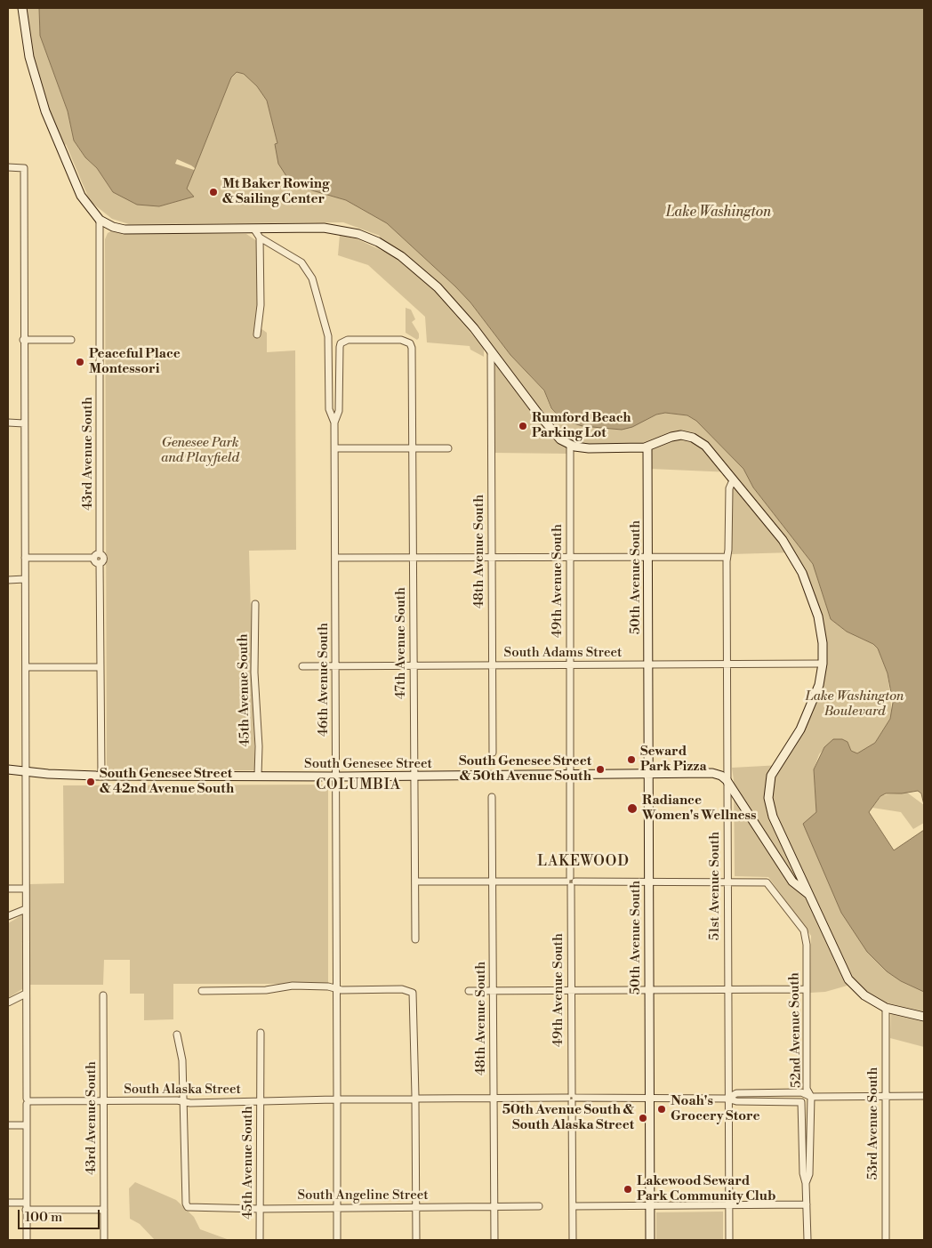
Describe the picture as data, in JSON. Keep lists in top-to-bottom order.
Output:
{
  "streets": {
    "street": [
      "43rd Avenue South",
      "48th Avenue South",
      "50th Avenue South",
      "49th Avenue South",
      "47th Avenue South",
      "South Adams Street",
      "46th Avenue South",
      "45th Avenue South",
      "South Genesee Street",
      "51st Avenue South",
      "52nd Avenue South",
      "South Alaska Street",
      "53rd Avenue South",
      "South Angeline Street"
    ]
  },
  "crossings": [
    ["43rd Avenue South", "South Alaska Street"],
    ["48th Avenue South", "South Adams Street"],
    ["48th Avenue South", "South Alaska Street"],
    ["48th Avenue South", "South Angeline Street"],
    ["50th Avenue South", "South Adams Street"],
    ["50th Avenue South", "South Genesee Street"],
    ["50th Avenue South", "South Alaska Street"],
    ["49th Avenue South", "South Adams Street"],
    ["49th Avenue South", "South Genesee Street"],
    ["49th Avenue South", "South Alaska Street"],
    ["47th Avenue South", "South Adams Street"],
    ["47th Avenue South", "46th Avenue South"],
    ["47th Avenue South", "South Genesee Street"],
    ["South Adams Street", "46th Avenue South"],
    ["South Adams Street", "51st Avenue South"],
    ["46th Avenue South", "South Genesee Street"],
    ["46th Avenue South", "South Alaska Street"],
    ["46th Avenue South", "South Angeline Street"],
    ["45th Avenue South", "South Genesee Street"],
    ["45th Avenue South", "South Alaska Street"],
    ["45th Avenue South", "South Angeline Street"],
    ["South Genesee Street", "51st Avenue South"],
    ["51st Avenue South", "52nd Avenue South"],
    ["51st Avenue South", "South Alaska Street"],
    ["52nd Avenue South", "South Alaska Street"],
    ["South Alaska Street", "53rd Avenue South"],
    ["South Alaska Street", "South Angeline Street"]
  ],
  "districts": ["COLUMBIA", "LAKEWOOD"],
  "water": ["Lake Washington"],
  "parks": ["Genesee Park and Playfield", "Lake Washington Boulevard"],
  "places": [
    "Mt Baker Rowing & Sailing Center",
    "Peaceful Place Montessori",
    "Rumford Beach Parking Lot",
    "Seward Park Pizza",
    "South Genesee Street & 50th Avenue South",
    "South Genesee Street & 42nd Avenue South",
    "Radiance Women's Wellness",
    "Noah's Grocery Store",
    "50th Avenue South & South Alaska Street",
    "Lakewood Seward Park Community Club"
  ],
  "scale_bar": "100 m"
}
